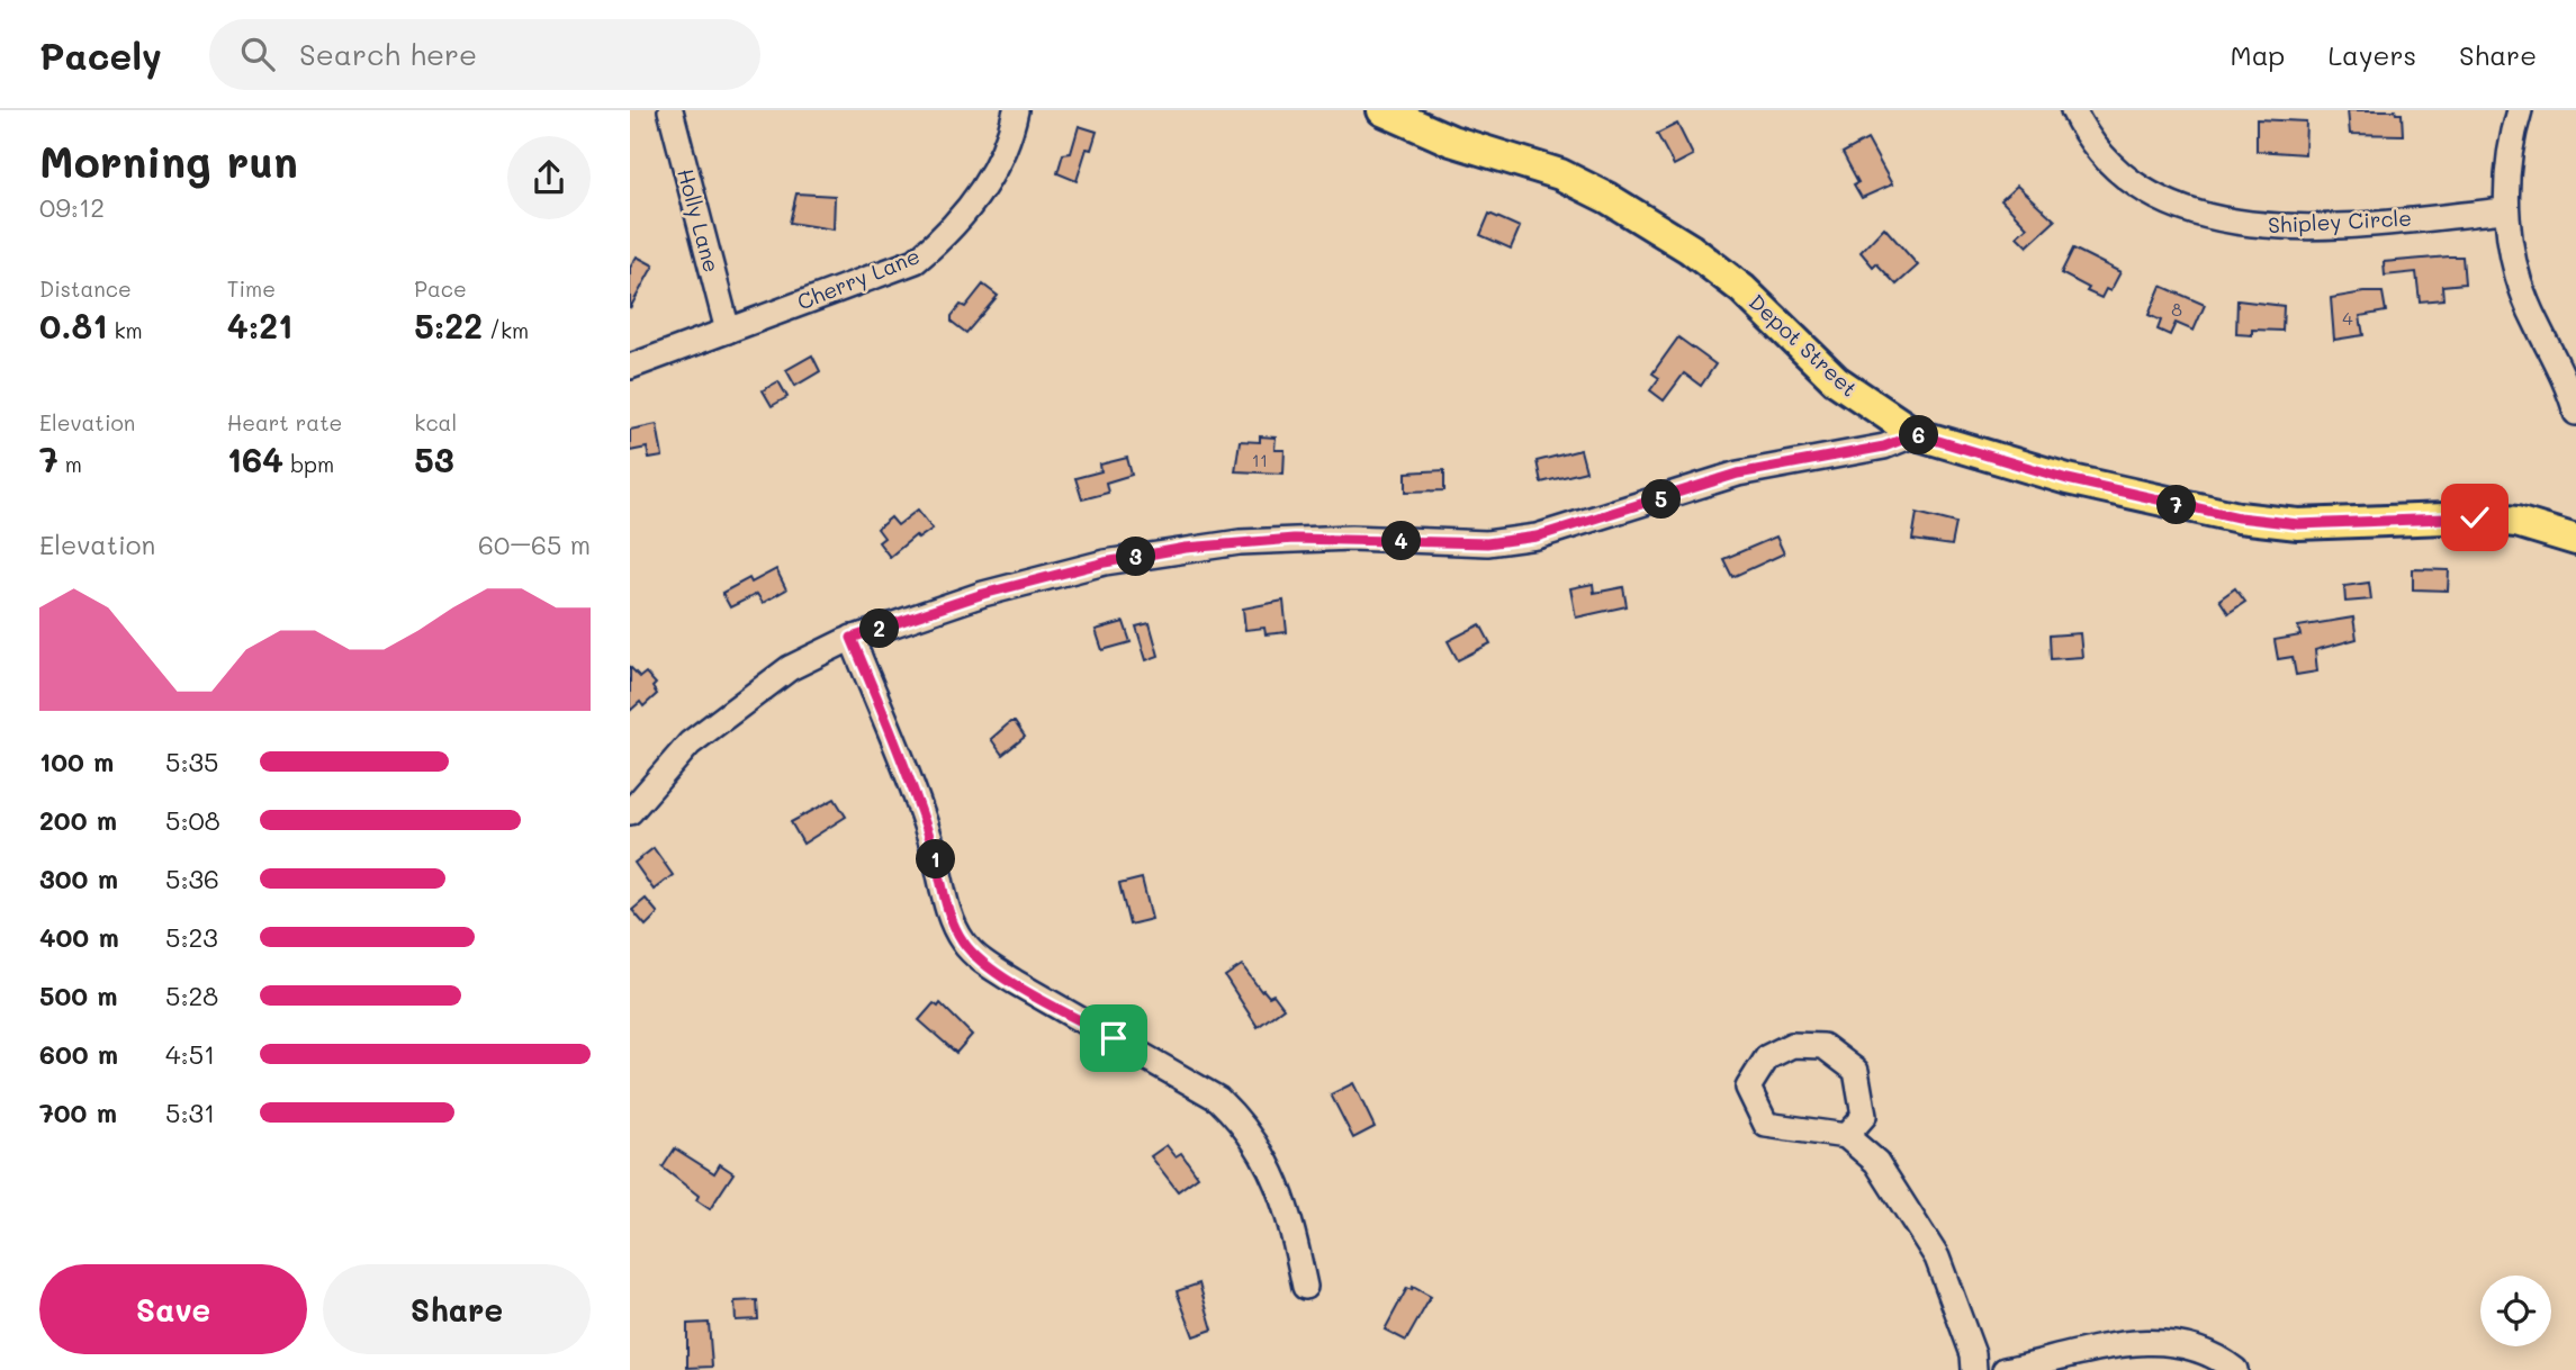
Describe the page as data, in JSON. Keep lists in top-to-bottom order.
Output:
{
  "streets": {
    "main road": ["Depot Street"],
    "street": ["Holly Lane", "Shipley Circle", "Cherry Lane"]
  },
  "crossings": [
    ["Holly Lane", "Cherry Lane"]
  ],
  "house_numbers": ["8", "4", "11"],
  "page": {
    "header": "Pacely",
    "search": "Search here",
    "nav": ["Map", "Layers", "Share"],
    "heading": ["Morning run", "09:12"],
    "stats": [
      ["Distance", "0.81 km"],
      ["Time", "4:21"],
      ["Pace", "5:22 /km"],
      ["Elevation", "7 m"],
      ["Heart rate", "164 bpm"],
      ["kcal", "53"]
    ],
    "pins": [
      "6",
      "5",
      "7",
      "4",
      "3",
      "2",
      "1"
    ],
    "chart": ["Elevation", "60–65 m"],
    "list": [
      {
        "name": "100 m",
        "note": "5:35"
      },
      {
        "name": "200 m",
        "note": "5:08"
      },
      {
        "name": "300 m",
        "note": "5:36"
      },
      {
        "name": "400 m",
        "note": "5:23"
      },
      {
        "name": "500 m",
        "note": "5:28"
      },
      {
        "name": "600 m",
        "note": "4:51"
      },
      {
        "name": "700 m",
        "note": "5:31"
      }
    ],
    "buttons": ["Save", "Share"]
  }
}
